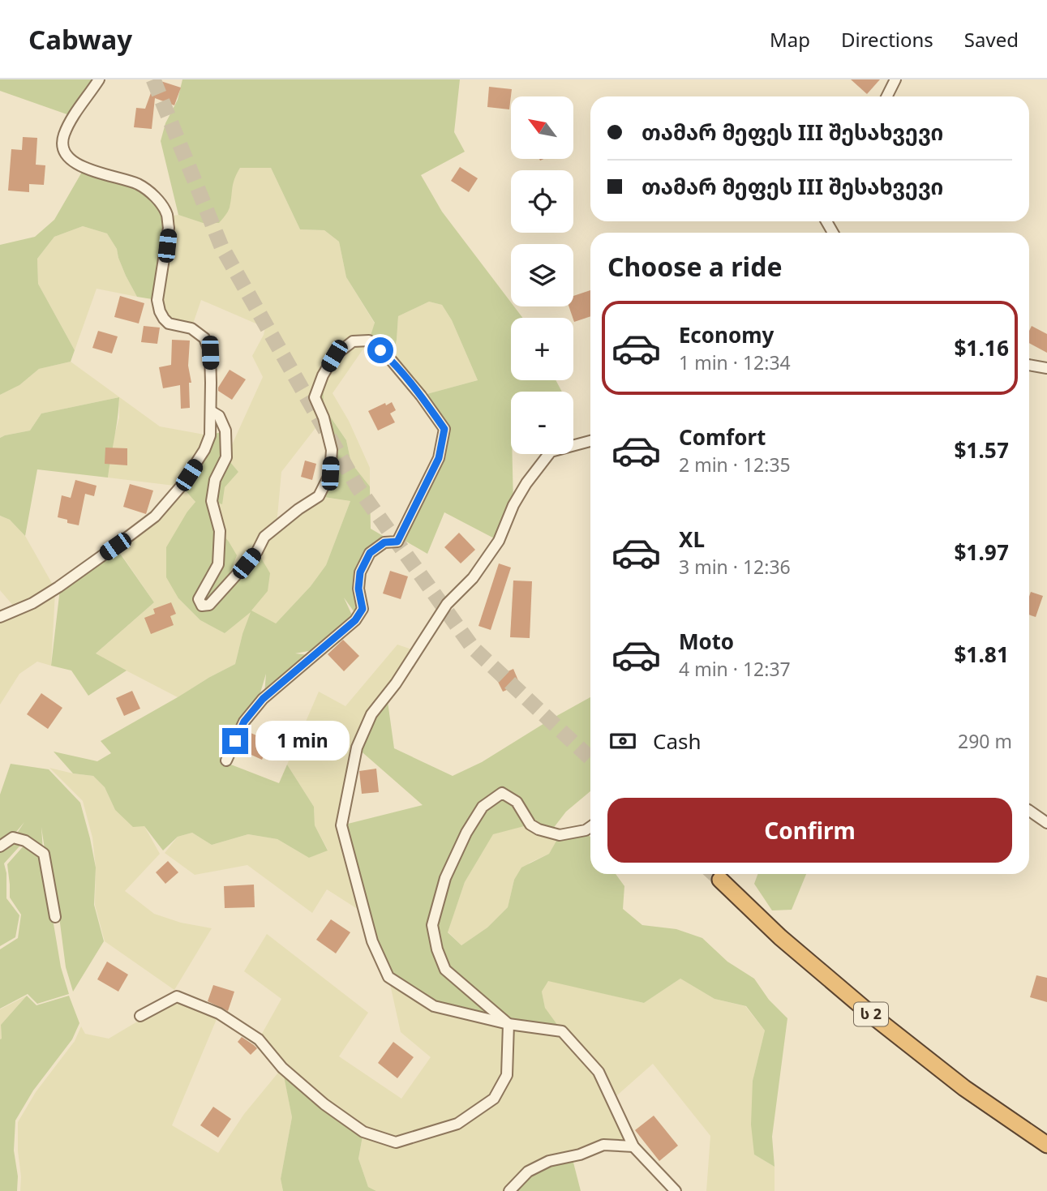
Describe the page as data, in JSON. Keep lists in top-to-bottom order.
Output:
{
  "streets": {
    "highway": ["ს 2"]
  },
  "north": "top left",
  "page": {
    "header": "Cabway",
    "nav": ["Map", "Directions", "Saved"],
    "map_buttons": ["+", "−"],
    "banner": ["თამარ მეფეს III შესახვევი", "თამარ მეფეს III შესახვევი"],
    "heading": "Choose a ride",
    "list": [
      {
        "name": "Economy",
        "note": "1 min · 12:34",
        "value": "$1.16"
      },
      {
        "name": "Comfort",
        "note": "2 min · 12:35",
        "value": "$1.57"
      },
      {
        "name": "XL",
        "note": "3 min · 12:36",
        "value": "$1.97"
      },
      {
        "name": "Moto",
        "note": "4 min · 12:37",
        "value": "$1.81"
      }
    ],
    "pay": ["Cash", "290 m"],
    "bubble": "1 min",
    "buttons": "Confirm"
  }
}
